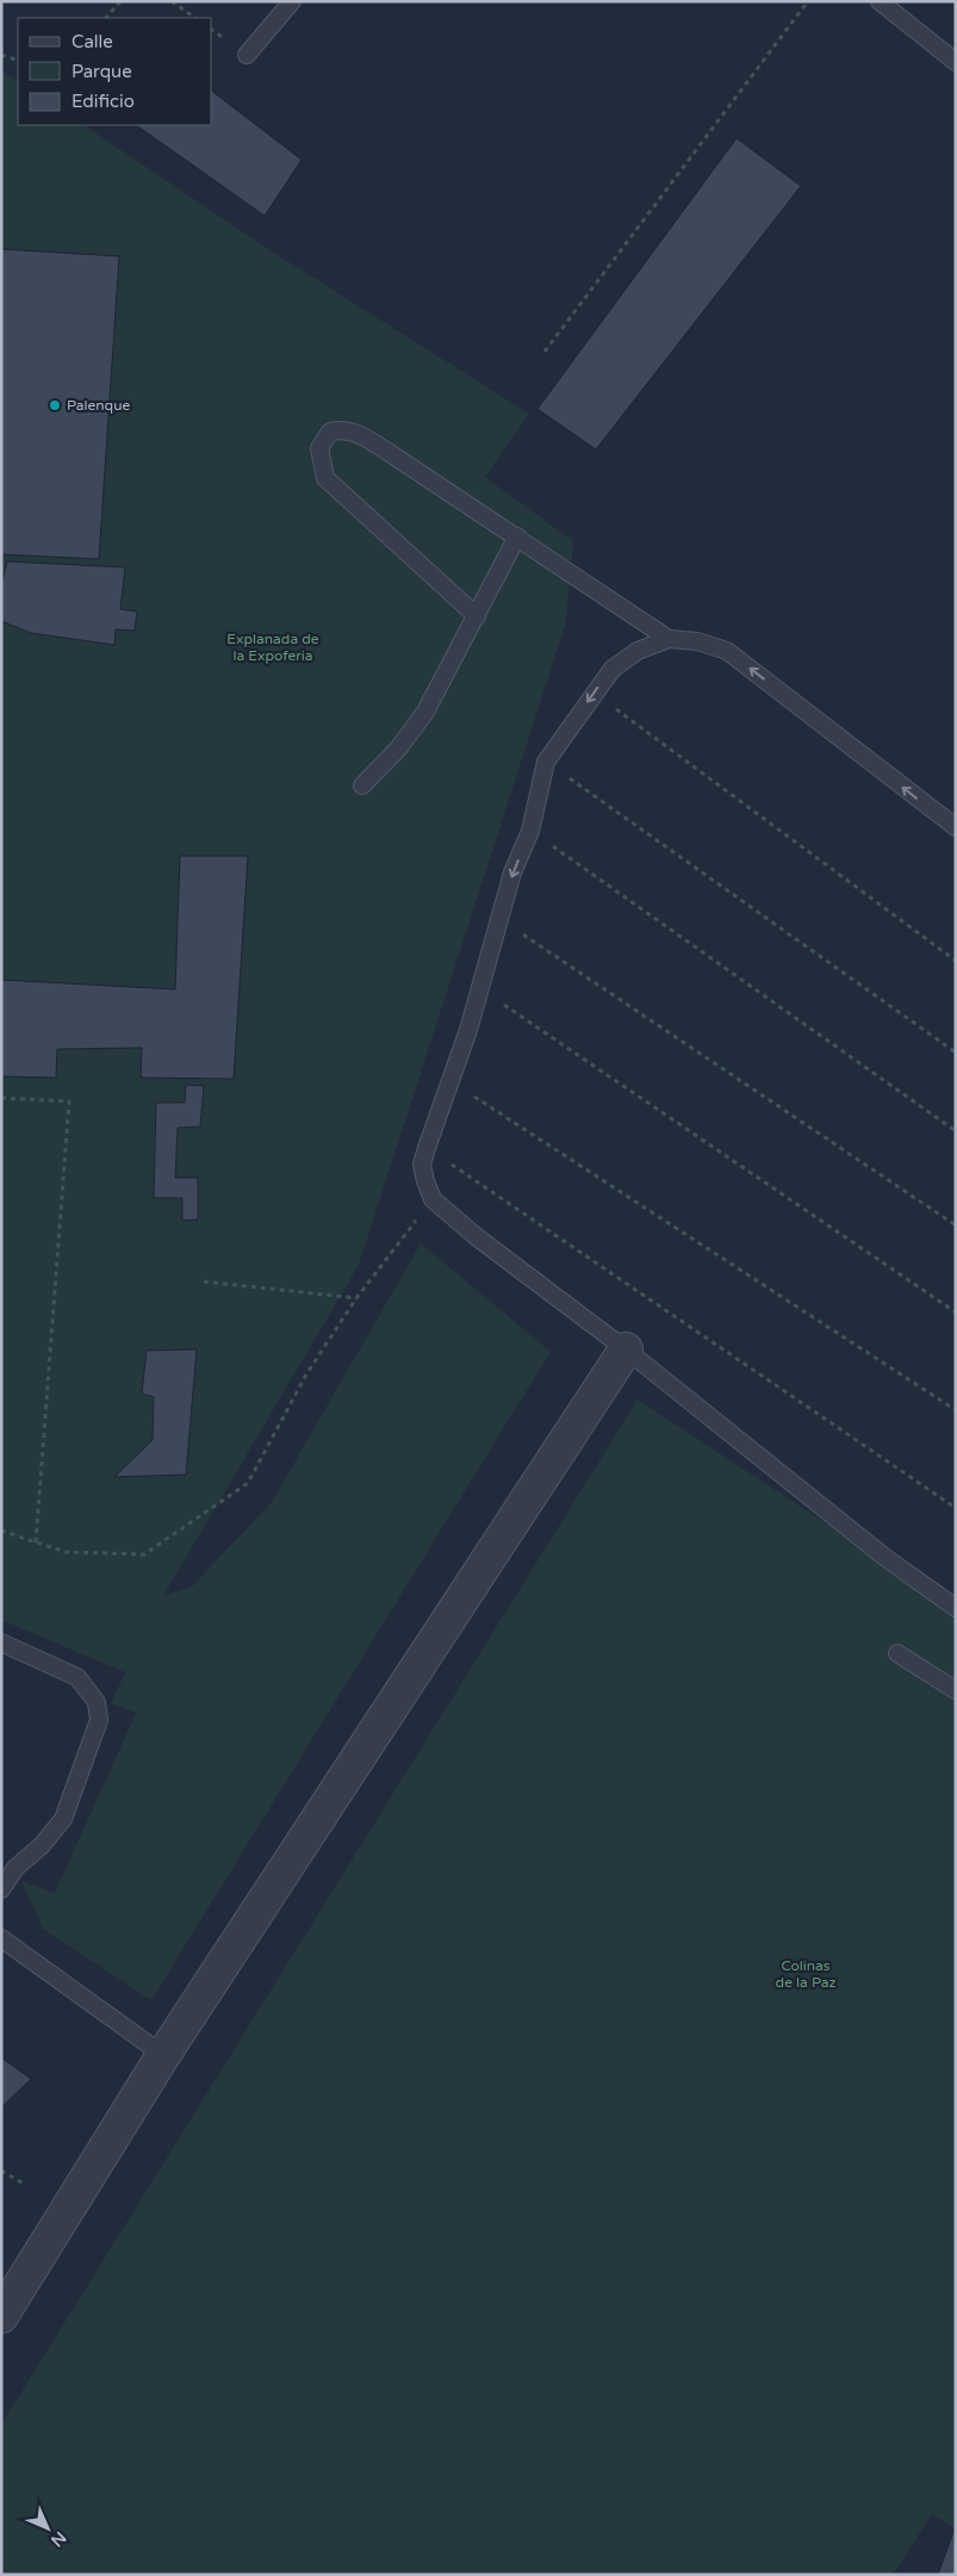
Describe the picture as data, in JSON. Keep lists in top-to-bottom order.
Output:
{
  "parks": ["Explanada de la Expoferia", "Colinas de la Paz"],
  "places": ["Palenque"],
  "legend": ["Calle", "Parque", "Edificio"],
  "north": "bottom right"
}
